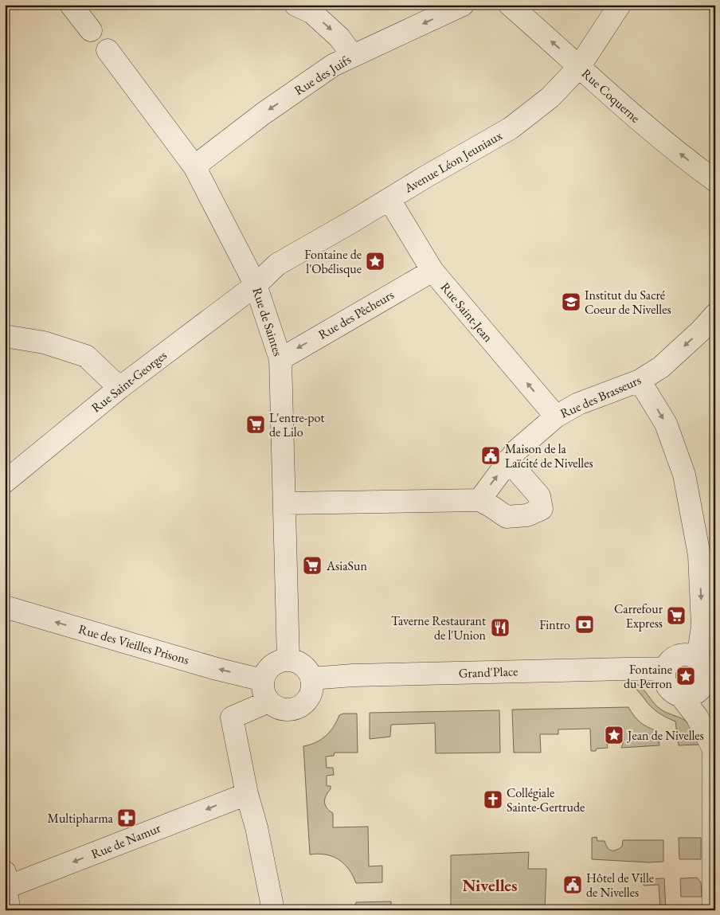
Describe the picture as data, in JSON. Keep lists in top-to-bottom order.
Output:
{
  "streets": {
    "street": [
      "Rue des Juifs",
      "Rue Coquerne",
      "Avenue Léon Jeuniaux",
      "Rue Saint-Jean",
      "Rue des Pêcheurs",
      "Rue de Saintes",
      "Rue Saint-Georges",
      "Rue des Brasseurs",
      "Rue des Vieilles Prisons",
      "Grand'Place",
      "Rue de Namur"
    ]
  },
  "crossings": [
    ["Rue des Juifs", "Rue de Saintes"],
    ["Rue Coquerne", "Avenue Léon Jeuniaux"],
    ["Avenue Léon Jeuniaux", "Rue Saint-Jean"],
    ["Avenue Léon Jeuniaux", "Rue de Saintes"],
    ["Avenue Léon Jeuniaux", "Rue Saint-Georges"],
    ["Rue Saint-Jean", "Rue des Pêcheurs"],
    ["Rue Saint-Jean", "Rue des Brasseurs"],
    ["Rue des Pêcheurs", "Rue de Saintes"],
    ["Rue de Saintes", "Rue Saint-Georges"],
    ["Rue de Saintes", "Rue des Vieilles Prisons"],
    ["Rue de Saintes", "Grand'Place"],
    ["Rue des Vieilles Prisons", "Grand'Place"]
  ],
  "one_way": [
    "Rue des Juifs",
    "Rue Coquerne",
    "Rue Saint-Jean",
    "Rue des Pêcheurs",
    "Rue des Vieilles Prisons",
    "Rue de Namur"
  ],
  "districts": ["Nivelles"],
  "places": {
    "place": ["Fontaine de l'Obélisque", "Fontaine du Perron", "Jean de Nivelles"],
    "school or university": ["Institut du Sacré Coeur de Nivelles"],
    "supermarket": ["L'entre-pot de Lilo", "AsiaSun", "Carrefour Express"],
    "public building": ["Maison de la Laïcité de Nivelles", "Hôtel de Ville de Nivelles"],
    "bank": ["Fintro"],
    "restaurant": ["Taverne Restaurant de l'Union"],
    "church": ["Collégiale Sainte-Gertrude"],
    "pharmacy": ["Multipharma"]
  }
}
